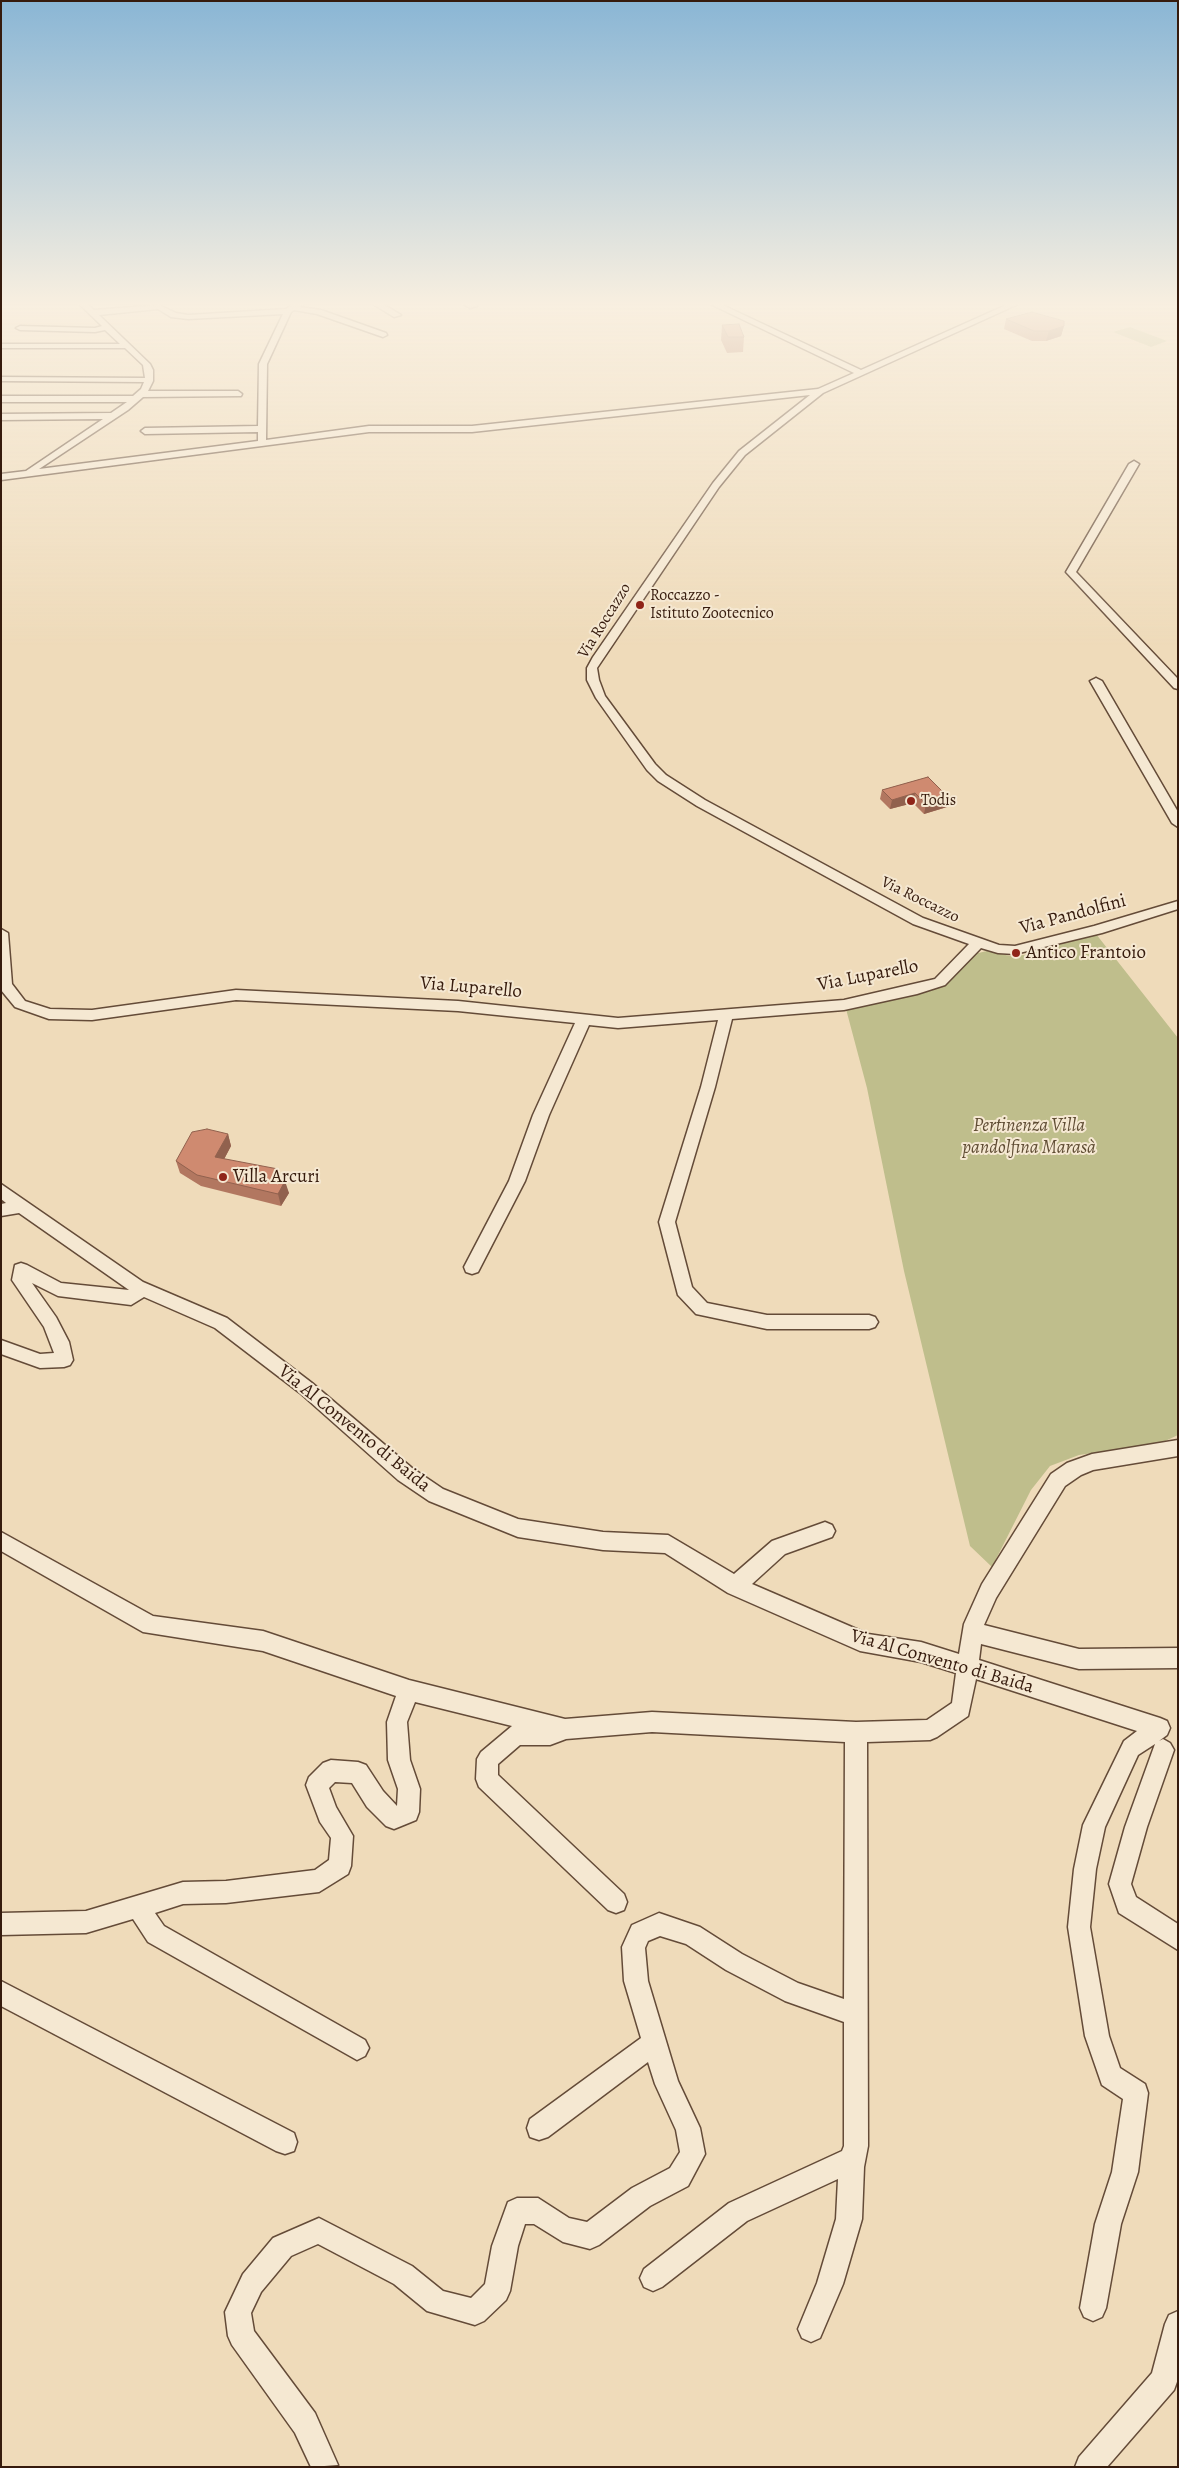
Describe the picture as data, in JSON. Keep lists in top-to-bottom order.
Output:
{
  "streets": {
    "street": [
      "Via Roccazzo",
      "Via Pandolfini",
      "Via Luparello",
      "Via Al Convento di Baida"
    ]
  },
  "crossings": [
    ["Via Roccazzo", "Via Pandolfini"],
    ["Via Roccazzo", "Via Luparello"],
    ["Via Pandolfini", "Via Luparello"]
  ],
  "parks": ["Pertinenza Villa pandolfina Marasà"],
  "places": [
    "Roccazzo - Istituto Zootecnico",
    "Todis",
    "Antico Frantoio",
    "Villa Arcuri"
  ]
}
